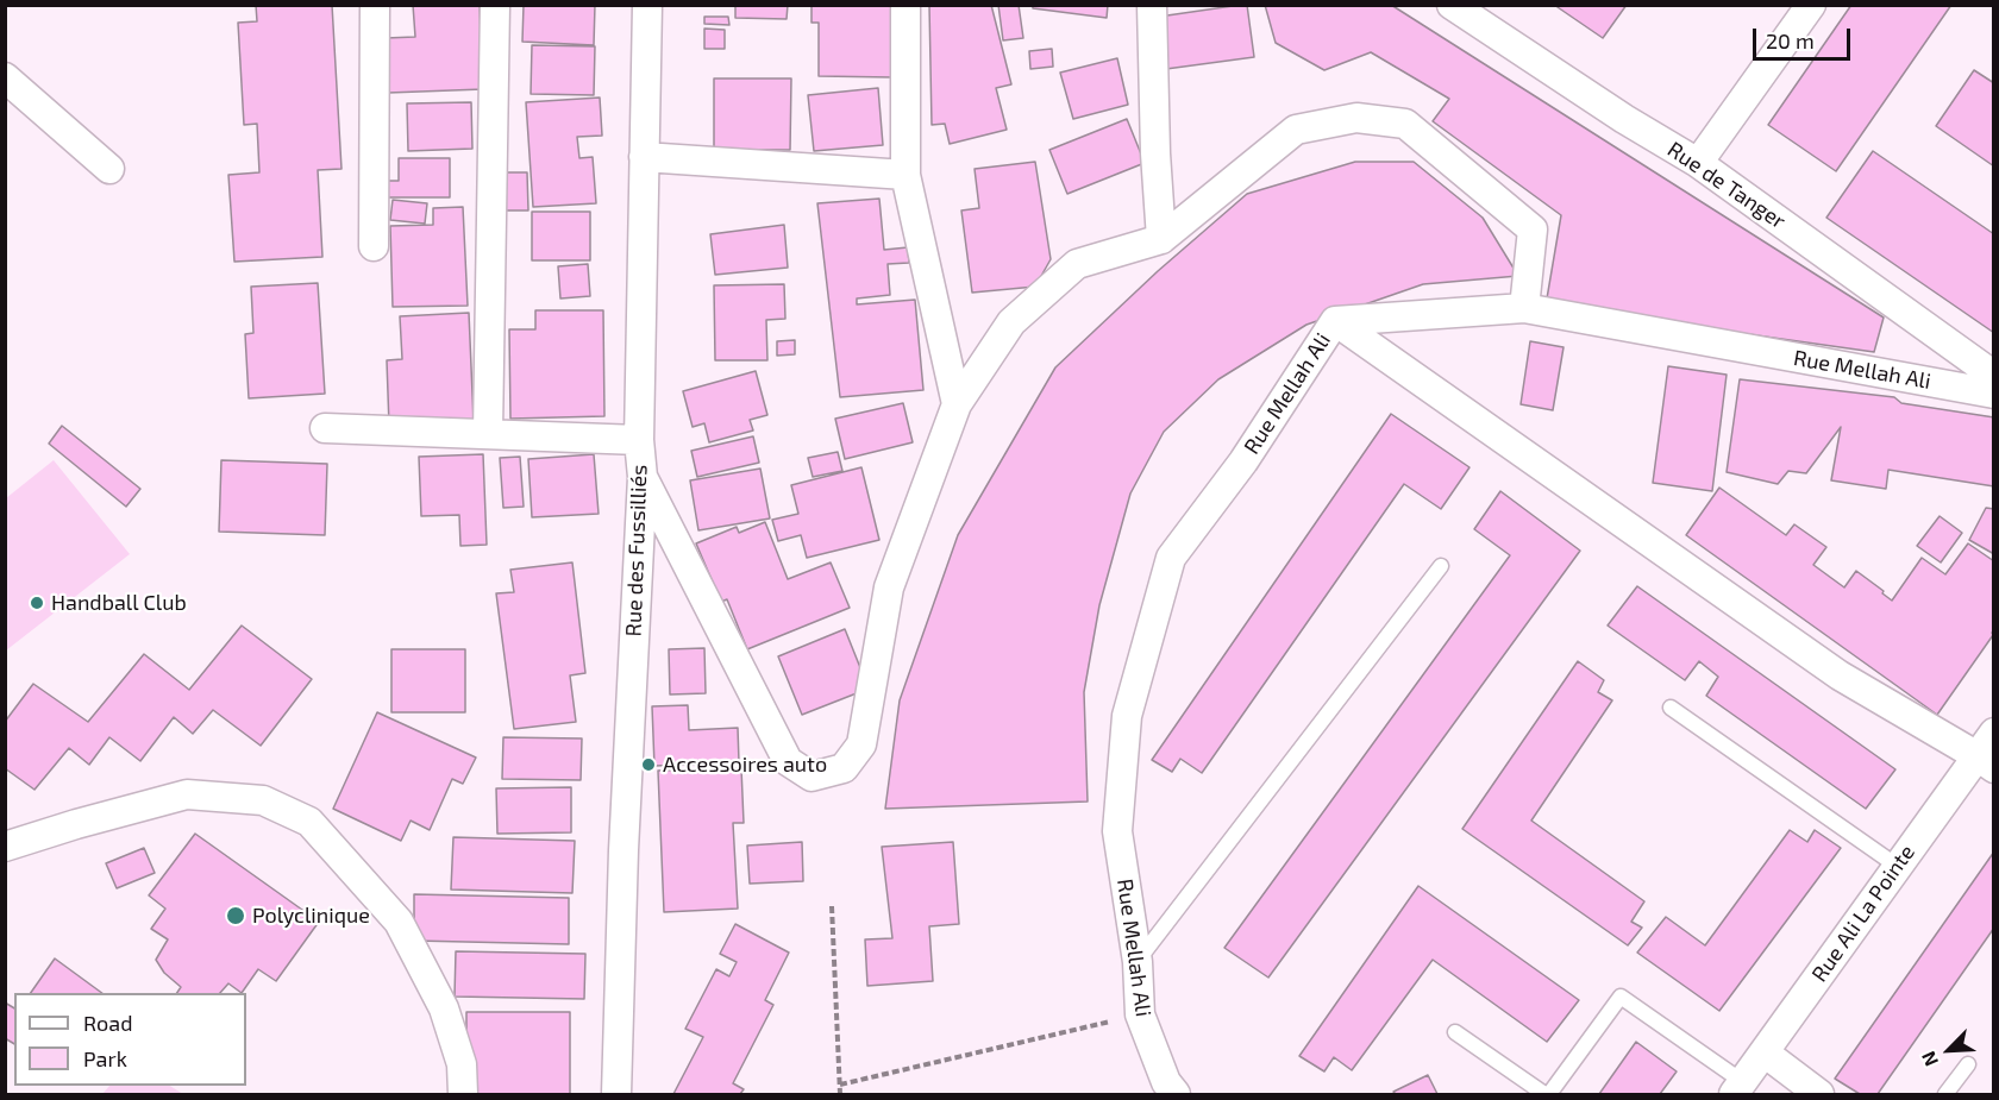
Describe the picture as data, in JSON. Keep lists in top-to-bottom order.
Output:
{
  "streets": {
    "street": [
      "Rue de Tanger",
      "Rue Mellah Ali",
      "Rue des Fussilliés",
      "Rue Ali La Pointe"
    ]
  },
  "places": ["Handball Club", "Accessoires auto", "Polyclinique"],
  "legend": ["Road", "Park"],
  "scale_bar": "20 m",
  "north": "bottom left"
}
